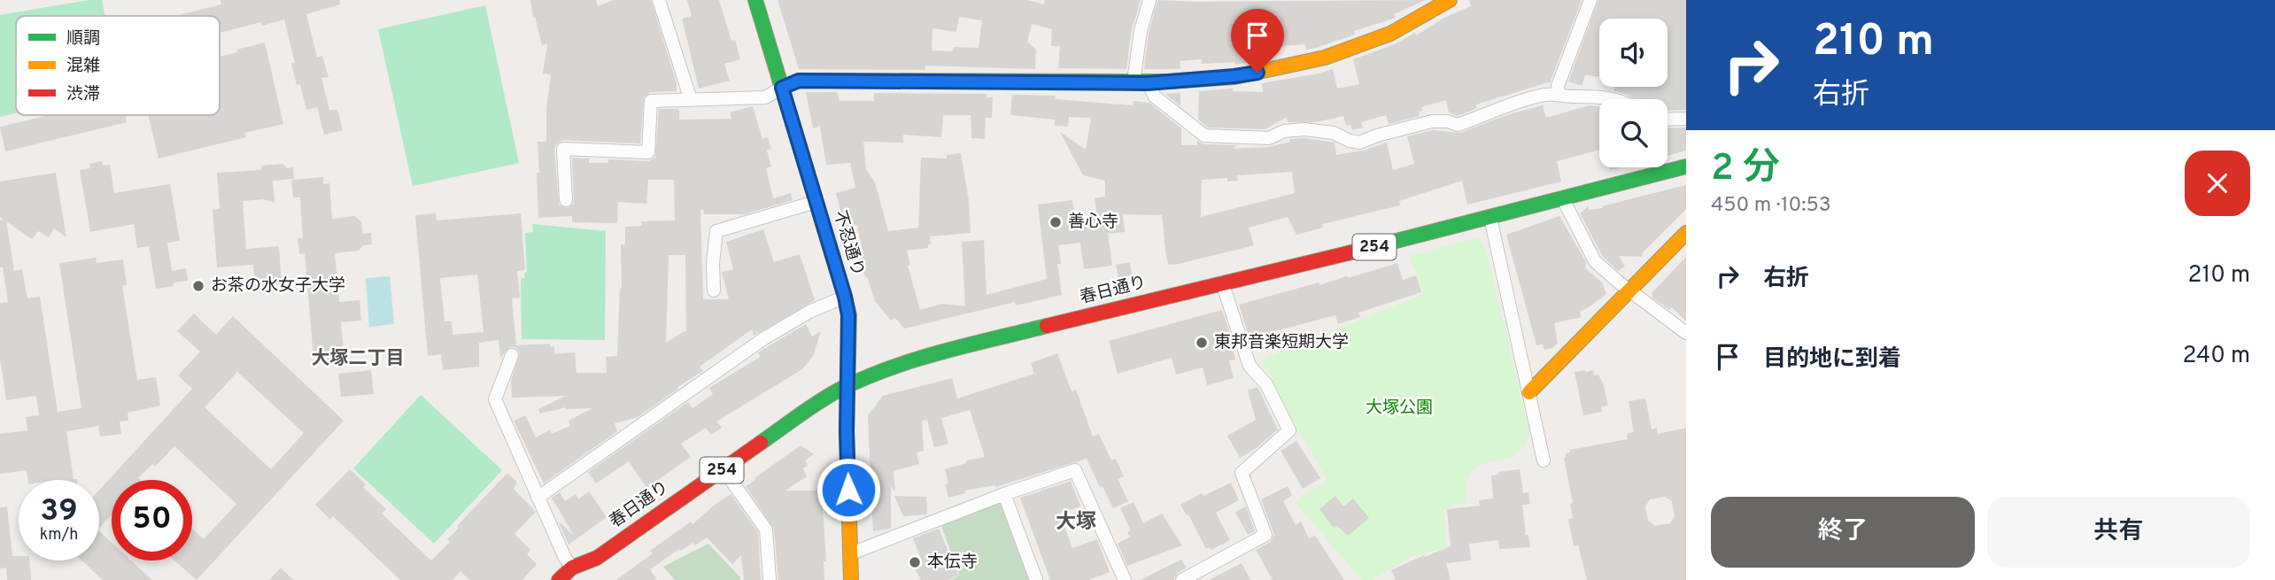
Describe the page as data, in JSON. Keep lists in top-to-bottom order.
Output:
{
  "streets": {
    "main road": ["不忍通り", "254", "春日通り"]
  },
  "crossings": [
    ["不忍通り", "春日通り"]
  ],
  "districts": ["大塚二丁目", "大塚"],
  "parks": ["大塚公園"],
  "places": [
    "善心寺",
    "お茶の水女子大学",
    "東邦音楽短期大学",
    "本伝寺"
  ],
  "legend": ["順調", "混雑", "渋滞"],
  "page": {
    "turn": ["210 m", "右折"],
    "heading": ["2 分", "450 m · 10:53"],
    "list": [
      {
        "name": "右折",
        "value": "210 m"
      },
      {
        "name": "目的地に到着",
        "value": "240 m"
      }
    ],
    "speed": "39 km/h",
    "limit": "50",
    "buttons": ["終了", "共有"]
  }
}
